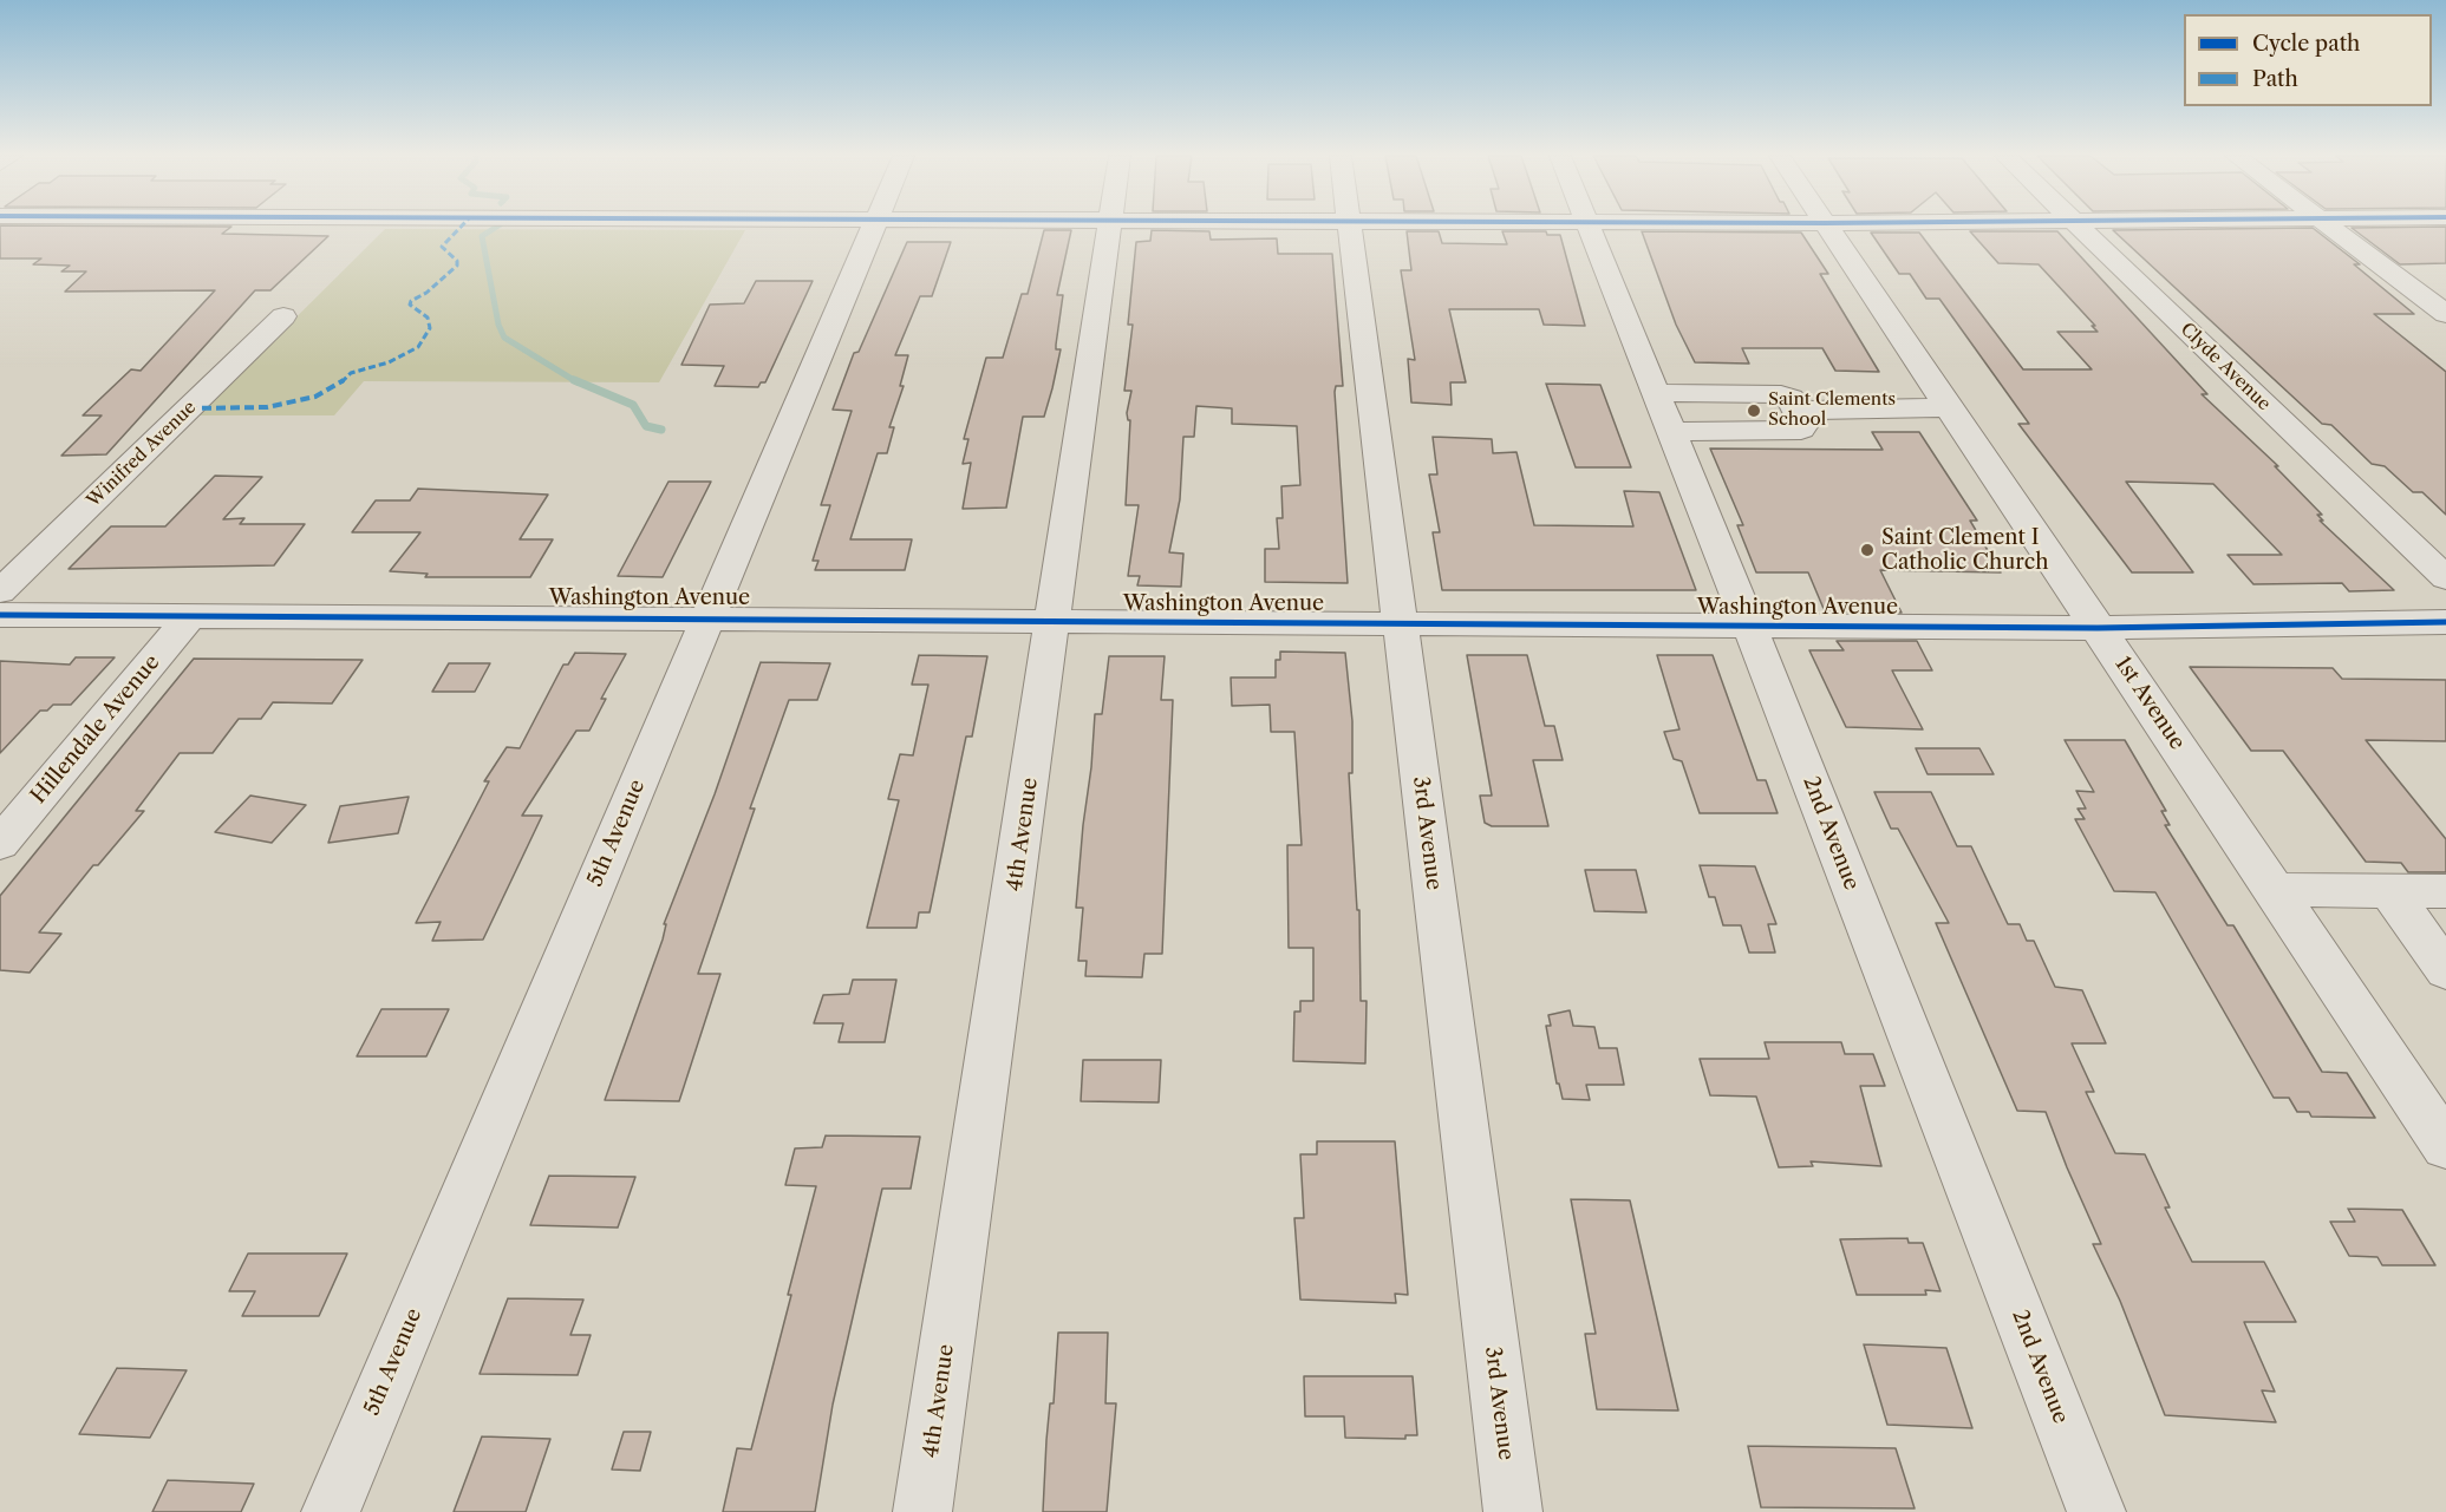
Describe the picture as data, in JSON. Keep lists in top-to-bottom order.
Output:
{
  "streets": {
    "street": [
      "Clyde Avenue",
      "Winifred Avenue",
      "Washington Avenue",
      "1st Avenue",
      "Hillendale Avenue",
      "5th Avenue",
      "3rd Avenue",
      "2nd Avenue",
      "4th Avenue"
    ]
  },
  "crossings": [
    ["Washington Avenue", "1st Avenue"],
    ["Washington Avenue", "Hillendale Avenue"],
    ["Washington Avenue", "5th Avenue"],
    ["Washington Avenue", "3rd Avenue"],
    ["Washington Avenue", "2nd Avenue"],
    ["Washington Avenue", "4th Avenue"]
  ],
  "places": ["Saint Clements School", "Saint Clement I Catholic Church"],
  "legend": ["Cycle path", "Path"]
}
